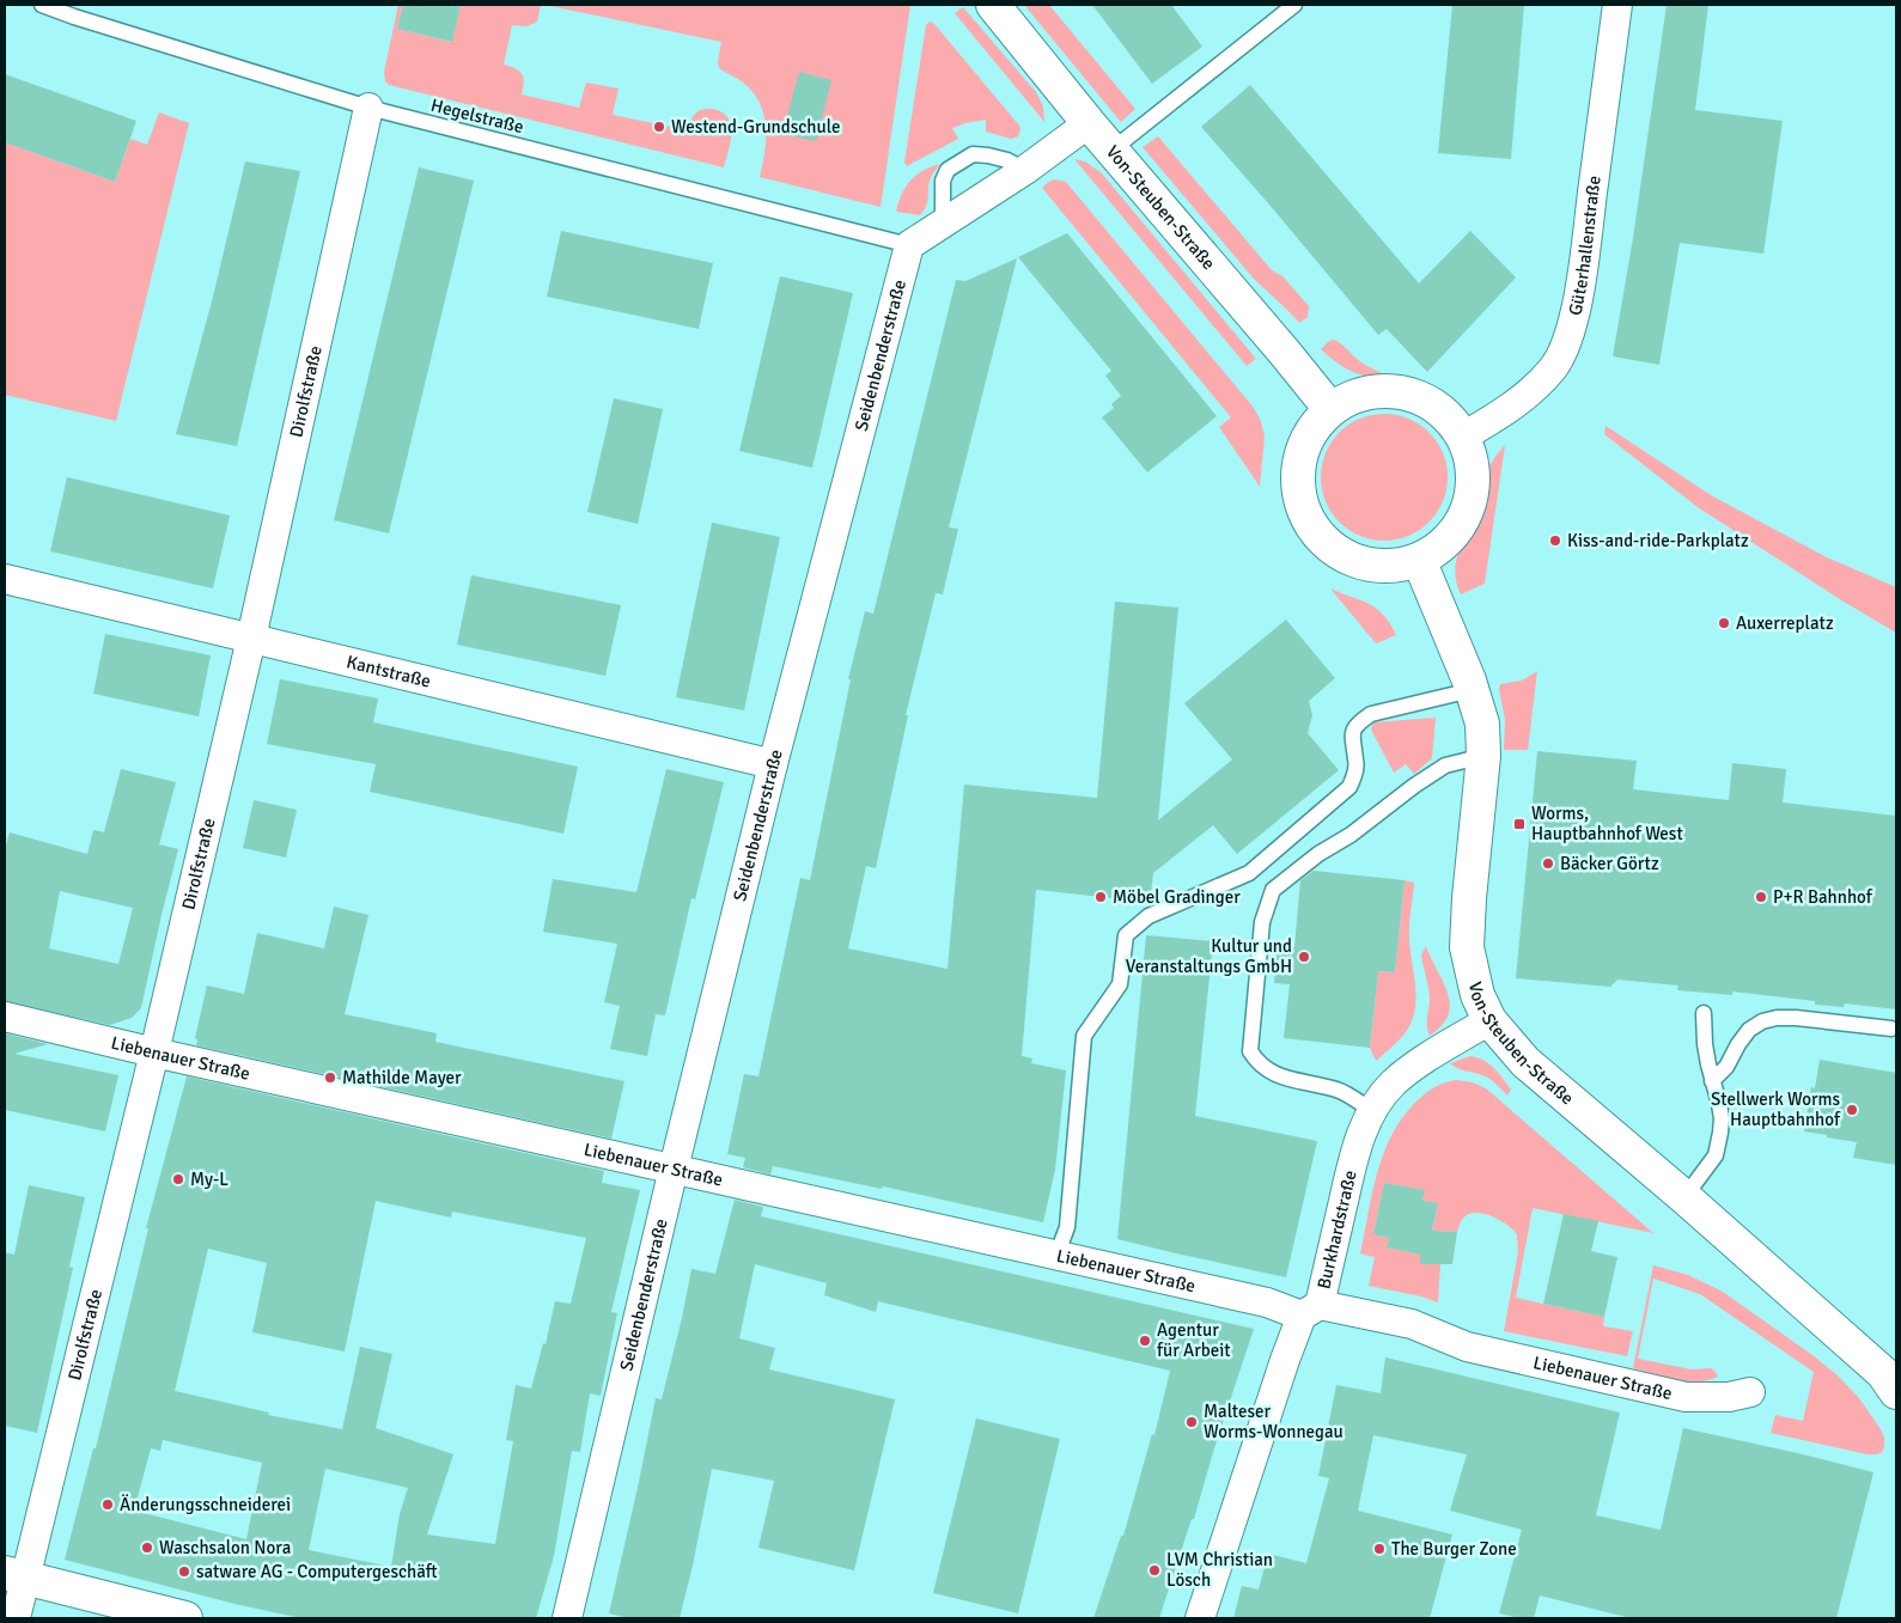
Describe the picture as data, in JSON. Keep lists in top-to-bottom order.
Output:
{
  "streets": {
    "street": [
      "Von-Steuben-Straße",
      "Güterhallenstraße",
      "Seidenbenderstraße",
      "Dirolfstraße",
      "Kantstraße",
      "Liebenauer Straße",
      "Burkhardstraße"
    ],
    "lane": ["Hegelstraße"]
  },
  "crossings": [
    ["Hegelstraße", "Seidenbenderstraße"],
    ["Hegelstraße", "Dirolfstraße"],
    ["Von-Steuben-Straße", "Güterhallenstraße"],
    ["Von-Steuben-Straße", "Burkhardstraße"],
    ["Seidenbenderstraße", "Kantstraße"],
    ["Seidenbenderstraße", "Liebenauer Straße"],
    ["Dirolfstraße", "Kantstraße"],
    ["Dirolfstraße", "Liebenauer Straße"],
    ["Liebenauer Straße", "Burkhardstraße"]
  ],
  "places": {
    "other": [
      "Westend-Grundschule",
      "Kiss-and-ride-Parkplatz",
      "Auxerreplatz",
      "Bäcker Görtz",
      "Möbel Gradinger",
      "P+R Bahnhof",
      "Kultur und Veranstaltungs GmbH",
      "Mathilde Mayer",
      "Stellwerk Worms Hauptbahnhof",
      "My-L",
      "Agentur für Arbeit",
      "Malteser Worms-Wonnegau",
      "Änderungsschneiderei",
      "Waschsalon Nora",
      "The Burger Zone",
      "LVM Christian Lösch",
      "satware AG - Computergeschäft"
    ],
    "transit": ["Worms, Hauptbahnhof West"]
  }
}
